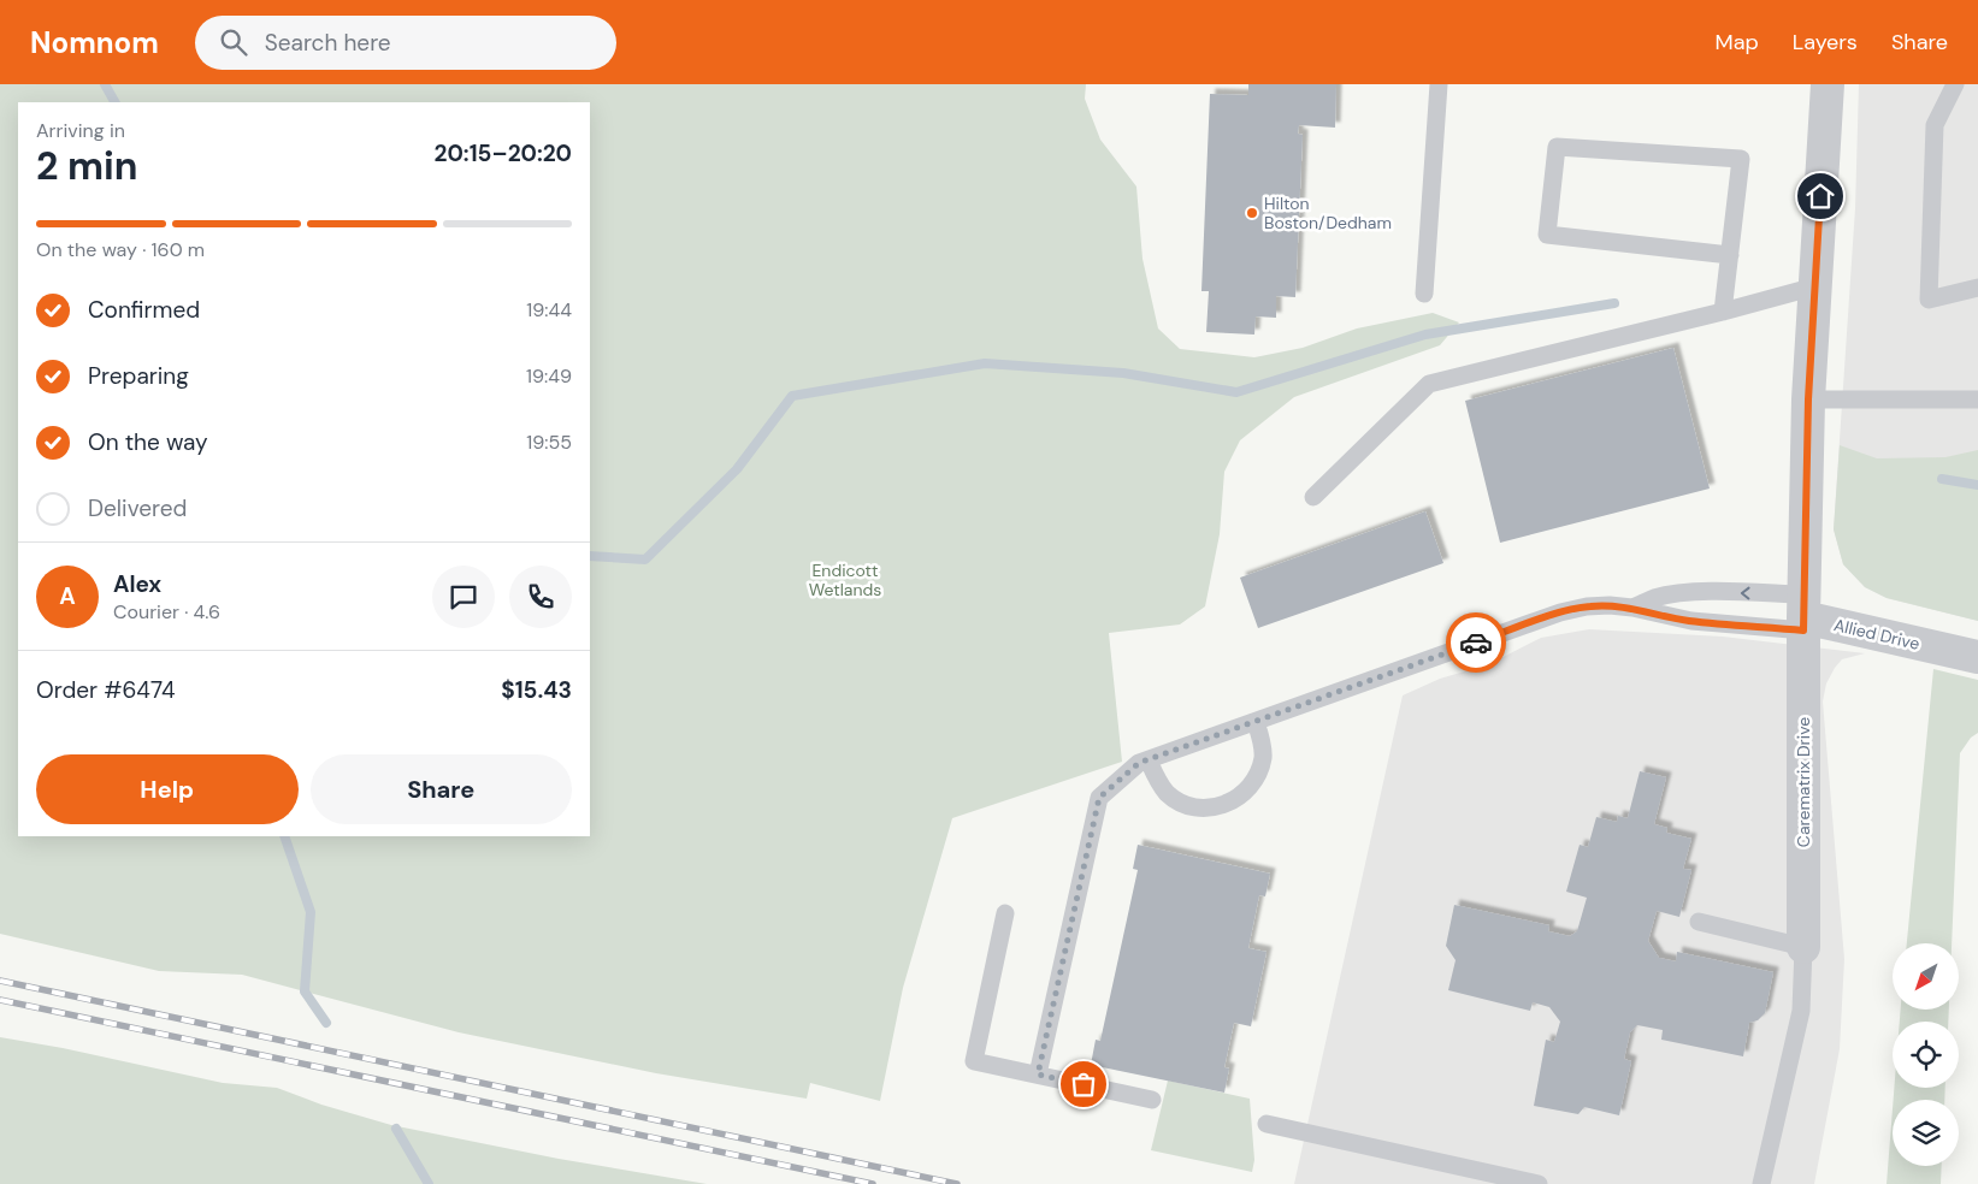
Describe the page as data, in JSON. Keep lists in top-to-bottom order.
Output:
{
  "streets": {
    "street": ["Allied Drive", "Carematrix Drive"]
  },
  "crossings": [
    ["Allied Drive", "Carematrix Drive"]
  ],
  "parks": ["Endicott Wetlands"],
  "places": ["Hilton Boston/Dedham"],
  "north": "bottom left",
  "page": {
    "header": "Nomnom",
    "search": "Search here",
    "nav": ["Map", "Layers", "Share"],
    "heading": ["2 min", "Arriving in", "20:15–20:20"],
    "panel": [
      "Alex",
      "Courier · 4.6",
      "Order #6474",
      "$15.43"
    ],
    "bar": "On the way · 160 m",
    "list": [
      ["Confirmed", "19:44"],
      ["Preparing", "19:49"],
      ["On the way", "19:55"],
      "Delivered"
    ],
    "round": "A",
    "buttons": ["Help", "Share"]
  }
}
